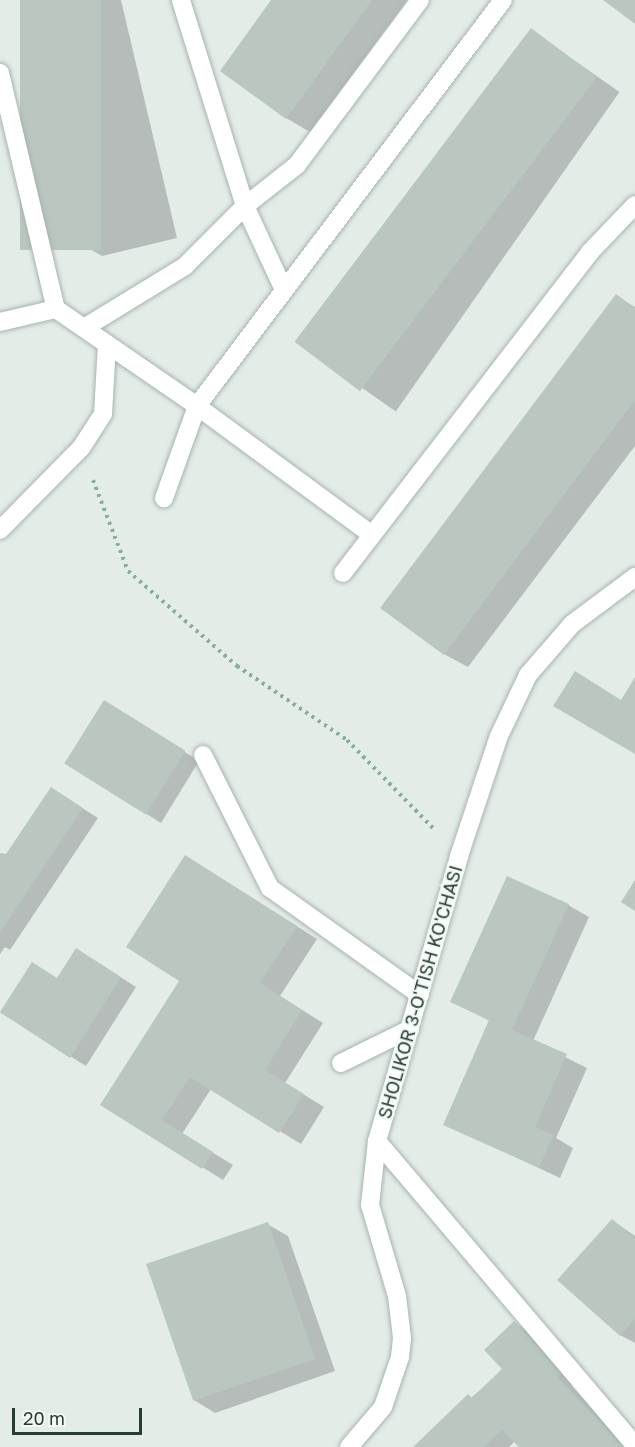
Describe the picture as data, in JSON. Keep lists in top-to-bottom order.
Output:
{
  "streets": {
    "street": ["SHOLIKOR 3-O'TISH KO'CHASI"]
  },
  "scale_bar": "20 m"
}
